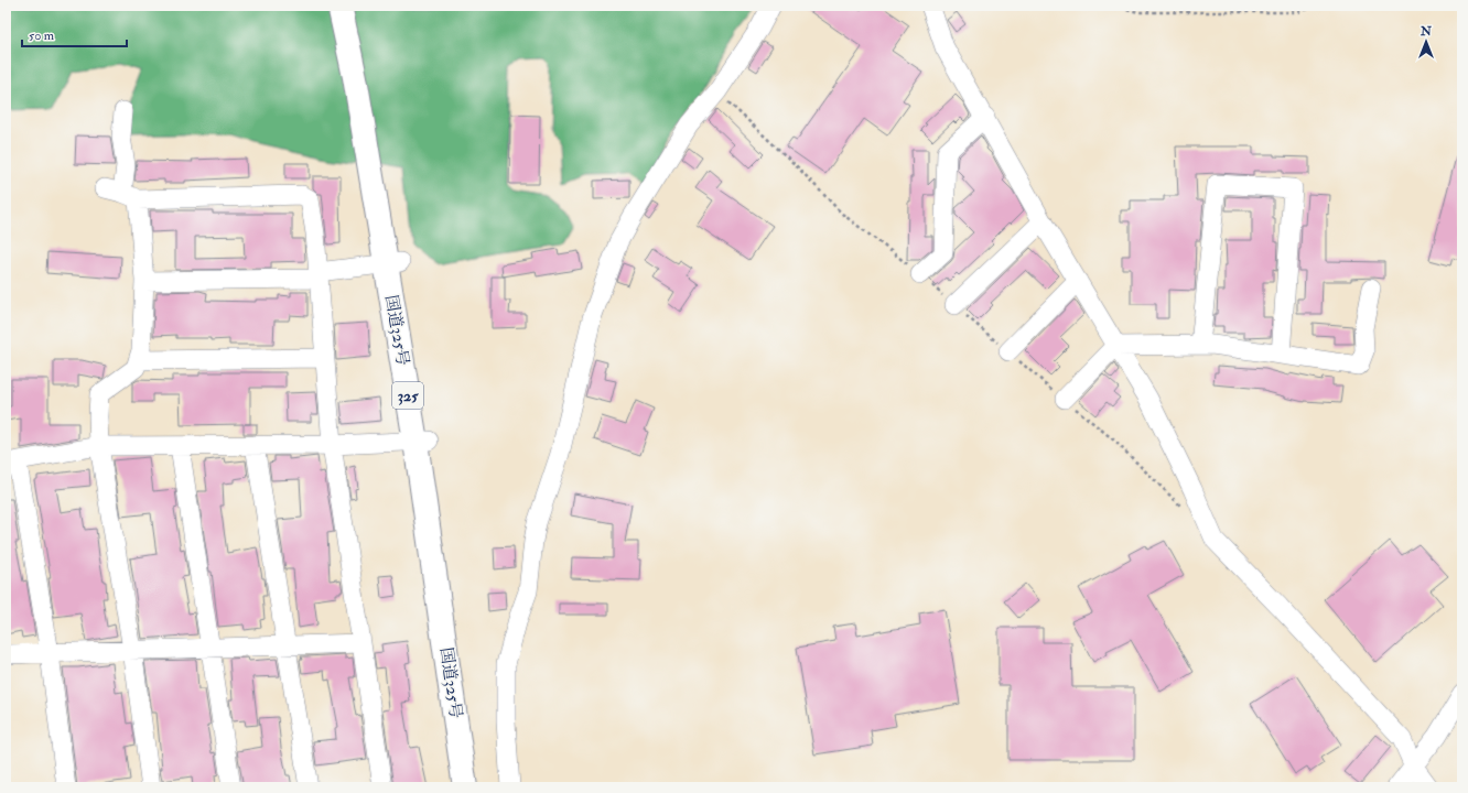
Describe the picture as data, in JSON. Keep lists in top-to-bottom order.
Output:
{
  "streets": {
    "highway": ["国道325号", "325"]
  },
  "scale_bar": "50 m",
  "north": "top"
}
